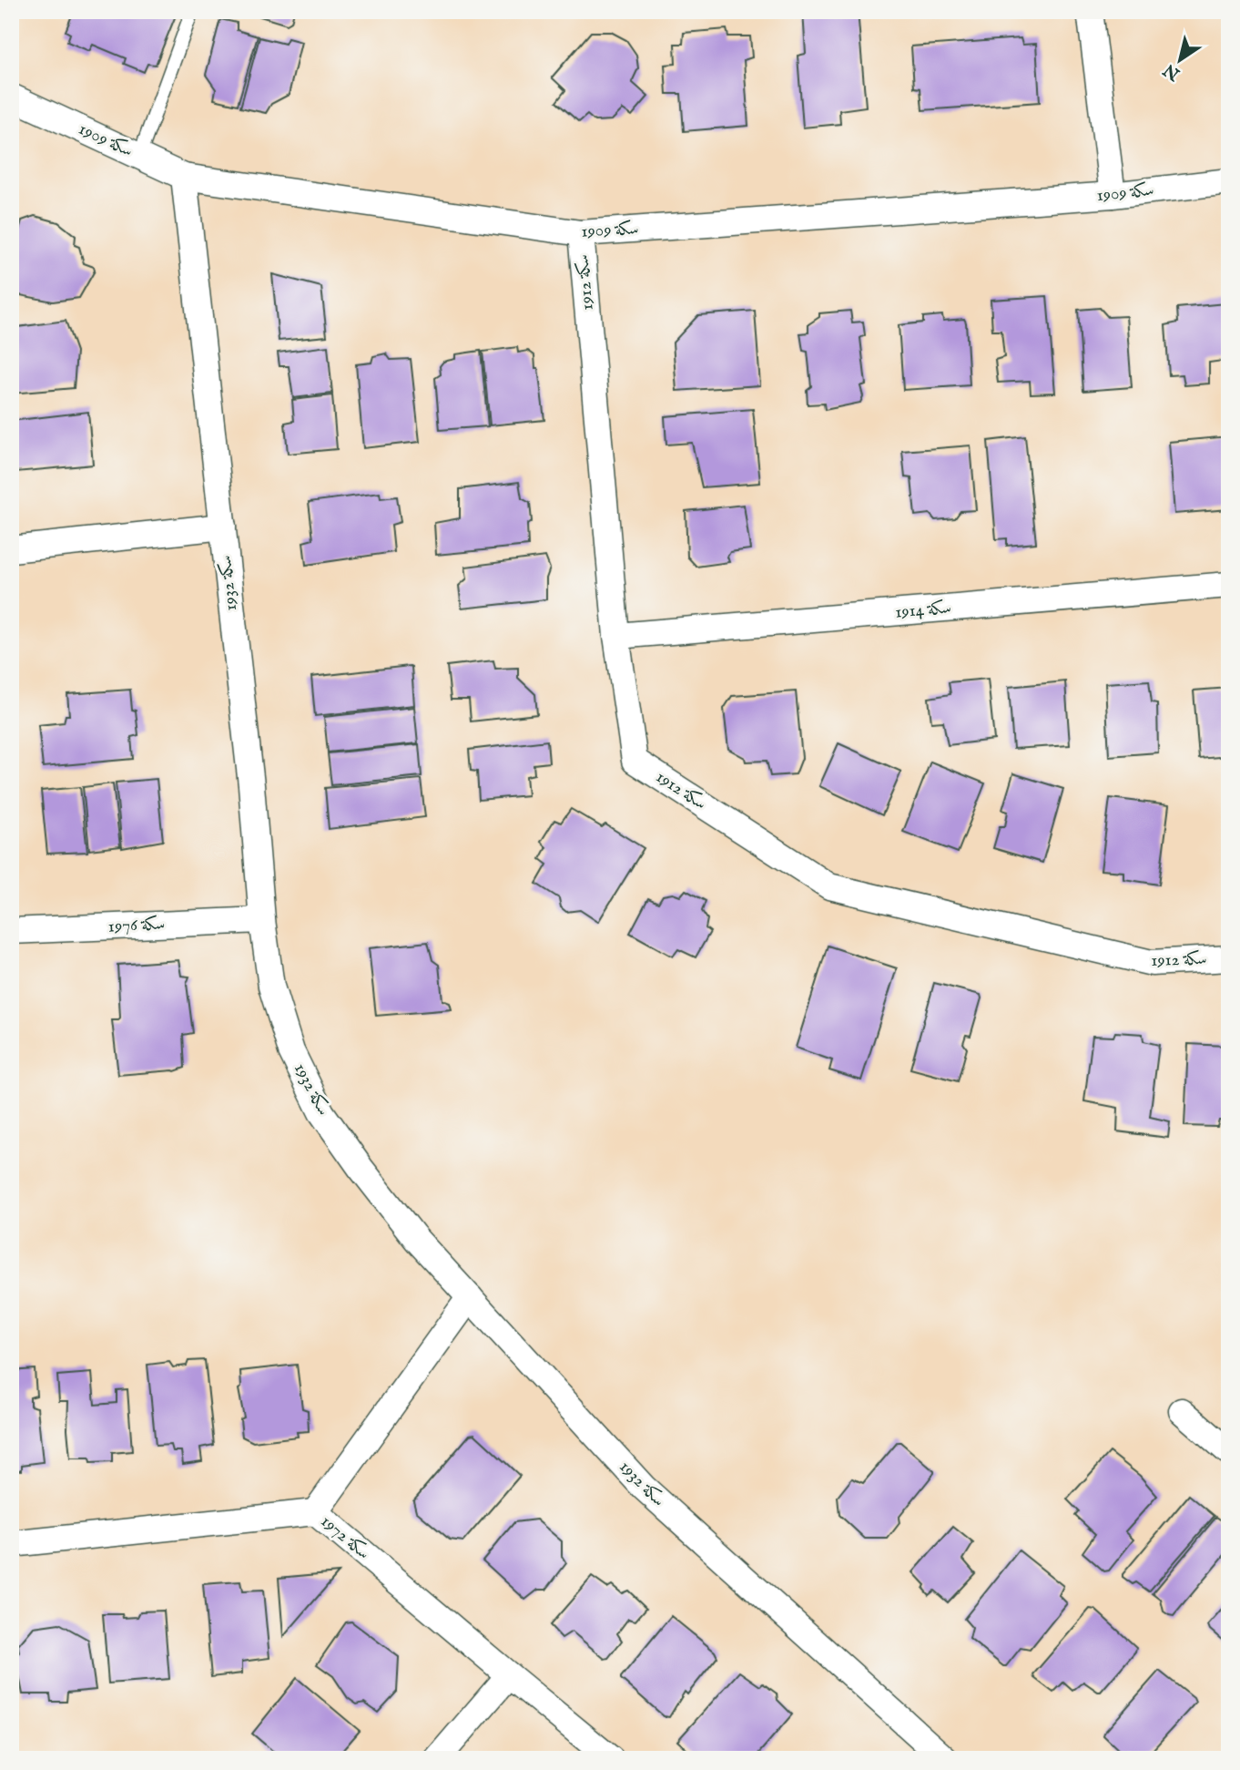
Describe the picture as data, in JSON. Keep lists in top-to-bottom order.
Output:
{
  "streets": {
    "street": [
      "سكة 1909",
      "سكة 1912",
      "سكة 1932",
      "سكة 1914",
      "سكة 1976",
      "سكة 1972"
    ]
  },
  "crossings": [
    ["سكة 1909", "سكة 1912"],
    ["سكة 1909", "سكة 1932"],
    ["سكة 1912", "سكة 1914"],
    ["سكة 1932", "سكة 1976"]
  ],
  "north": "bottom left"
}
